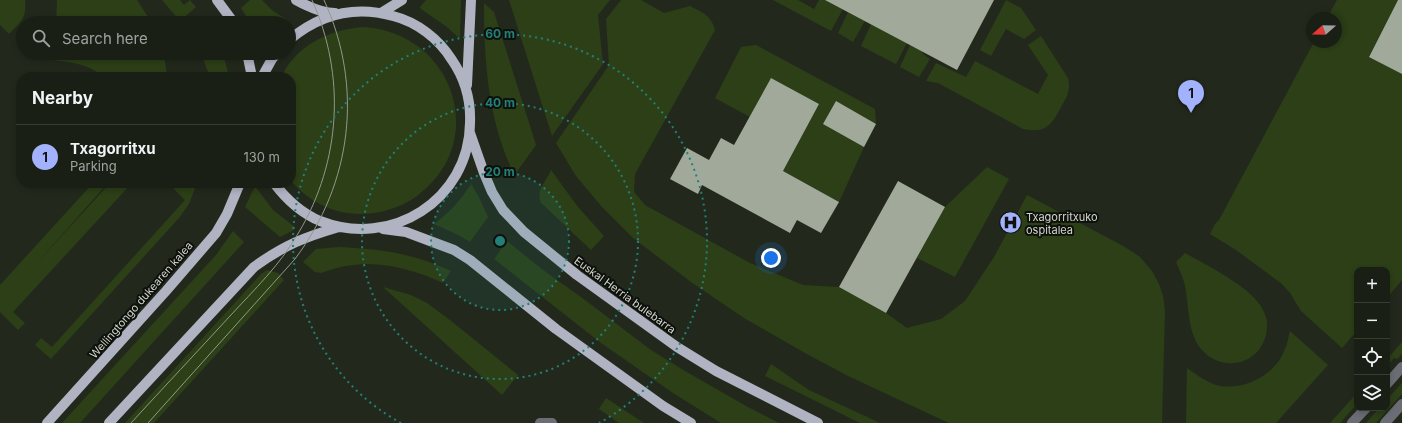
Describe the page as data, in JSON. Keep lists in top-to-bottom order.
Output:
{
  "streets": {
    "main road": ["Euskal Herria bulebarra", "Wellingtongo dukearen kalea"]
  },
  "places": {
    "hospital": ["Txagorritxuko ospitalea"]
  },
  "north": "left",
  "page": {
    "search": "Search here",
    "heading": "Nearby",
    "pins": "1",
    "list": [
      {
        "mark": "1",
        "name": "Txagorritxu",
        "note": "Parking",
        "value": "130 m"
      }
    ],
    "map_buttons": ["+", "−"]
  },
  "rings": ["60 m", "40 m", "20 m"]
}
